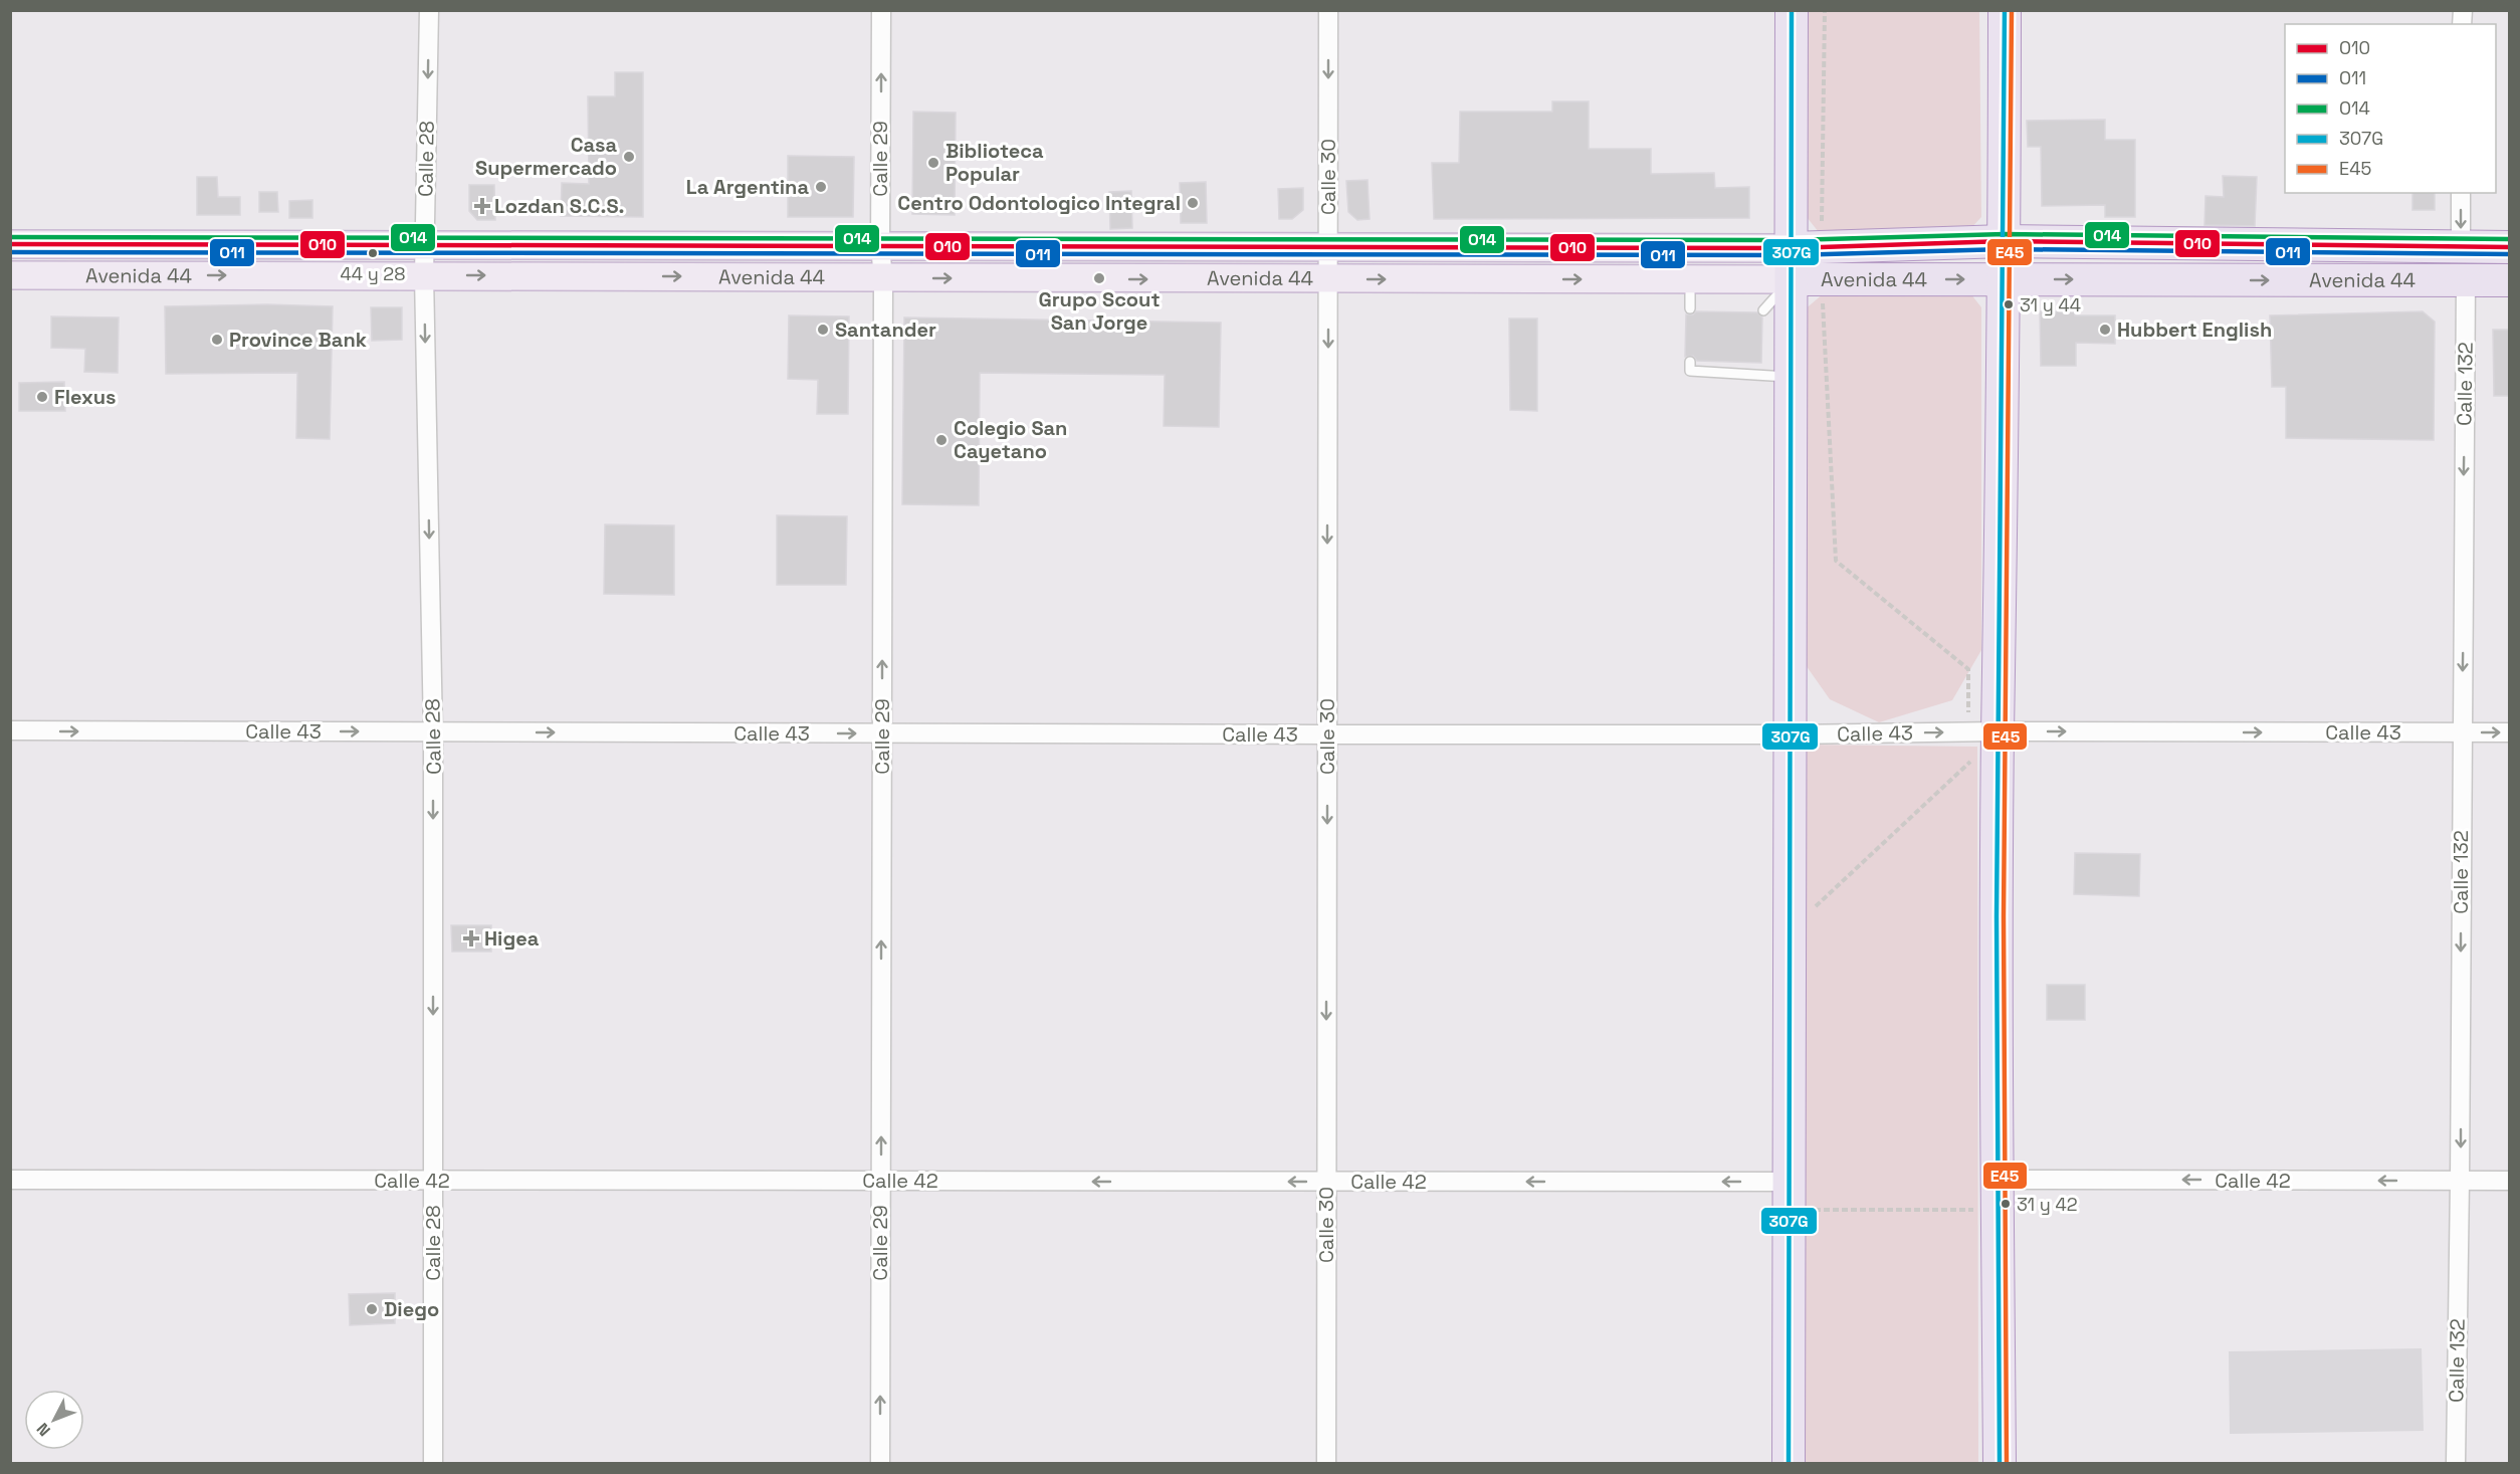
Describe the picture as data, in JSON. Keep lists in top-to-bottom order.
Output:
{
  "streets": {
    "highway": ["Avenida 44"],
    "street": [
      "Calle 28",
      "Calle 29",
      "Calle 30",
      "Calle 132",
      "Calle 43",
      "Calle 42"
    ]
  },
  "crossings": [
    ["Calle 28", "Avenida 44"],
    ["Calle 28", "Calle 43"],
    ["Calle 28", "Calle 42"],
    ["Calle 29", "Avenida 44"],
    ["Calle 29", "Calle 43"],
    ["Calle 29", "Calle 42"],
    ["Calle 30", "Avenida 44"],
    ["Calle 30", "Calle 43"],
    ["Calle 30", "Calle 42"],
    ["Avenida 44", "Calle 132"],
    ["Calle 132", "Calle 43"],
    ["Calle 132", "Calle 42"]
  ],
  "one_way": [
    "Calle 28",
    "Calle 29",
    "Calle 30",
    "Calle 132",
    "Calle 43",
    "Calle 42"
  ],
  "places": {
    "other": [
      "Casa Supermercado",
      "Biblioteca Popular",
      "La Argentina",
      "Centro Odontologico Integral",
      "44 y 28",
      "Grupo Scout San Jorge",
      "31 y 44",
      "Santander",
      "Hubbert English",
      "Province Bank",
      "Flexus",
      "Colegio San Cayetano",
      "31 y 42",
      "Diego"
    ],
    "health": ["Lozdan S.C.S.", "Higea"]
  },
  "lines": [
    "transit line 307G",
    "transit line E45",
    "transit line O14",
    "transit line O10",
    "transit line O11"
  ],
  "legend": [
    "O10",
    "O11",
    "O14",
    "307G",
    "E45"
  ],
  "north": "bottom left"
}
